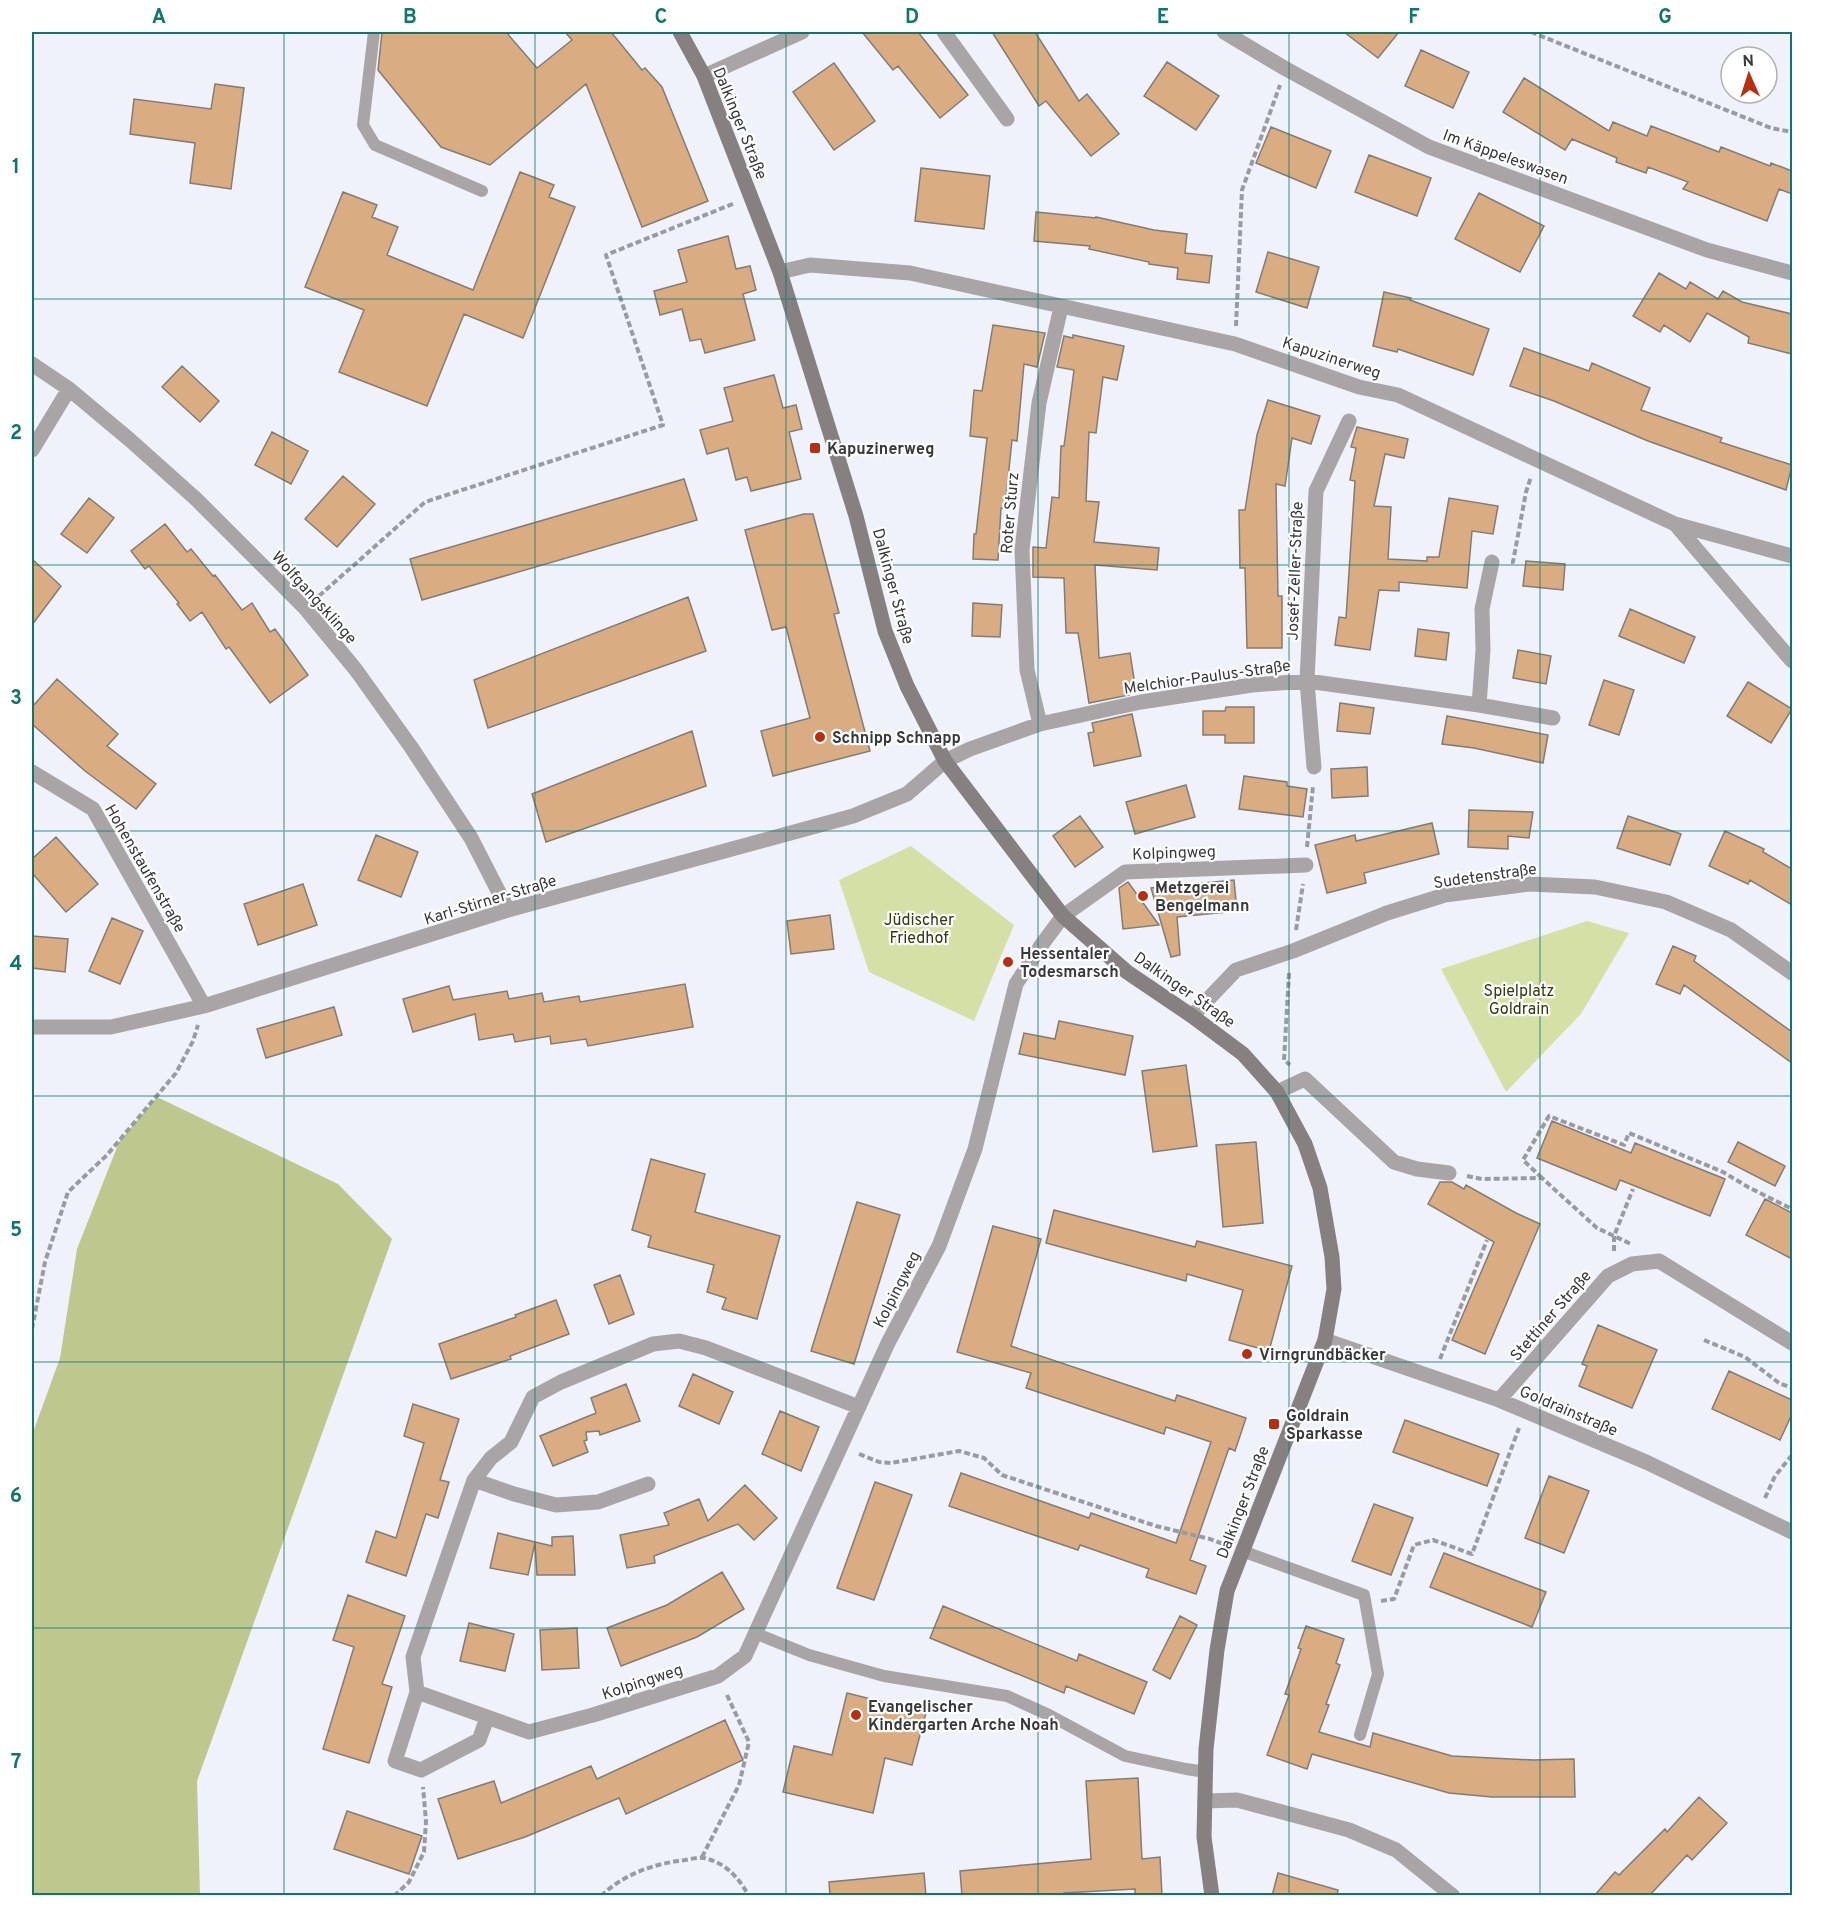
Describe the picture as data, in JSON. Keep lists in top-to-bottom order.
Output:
{
  "streets": {
    "street": [
      "Dalkinger Straße",
      "Im Käppeleswasen",
      "Kapuzinerweg",
      "Roter Sturz",
      "Josef-Zeller-Straße",
      "Wolfgangsklinge",
      "Melchior-Paulus-Straße",
      "Kolpingweg",
      "Hohenstaufenstraße",
      "Sudetenstraße",
      "Karl-Stirner-Straße",
      "Stettiner Straße",
      "Goldrainstraße"
    ]
  },
  "crossings": [
    ["Dalkinger Straße", "Kapuzinerweg"],
    ["Dalkinger Straße", "Melchior-Paulus-Straße"],
    ["Dalkinger Straße", "Kolpingweg"],
    ["Dalkinger Straße", "Sudetenstraße"],
    ["Dalkinger Straße", "Karl-Stirner-Straße"],
    ["Dalkinger Straße", "Goldrainstraße"],
    ["Kapuzinerweg", "Roter Sturz"],
    ["Roter Sturz", "Melchior-Paulus-Straße"],
    ["Josef-Zeller-Straße", "Melchior-Paulus-Straße"],
    ["Wolfgangsklinge", "Karl-Stirner-Straße"],
    ["Melchior-Paulus-Straße", "Karl-Stirner-Straße"],
    ["Hohenstaufenstraße", "Karl-Stirner-Straße"],
    ["Stettiner Straße", "Goldrainstraße"]
  ],
  "parks": ["Jüdischer Friedhof", "Spielplatz Goldrain"],
  "places": {
    "transit": ["Kapuzinerweg", "Goldrain Sparkasse"],
    "other": [
      "Schnipp Schnapp",
      "Metzgerei Bengelmann",
      "Hessentaler Todesmarsch",
      "Virngrundbäcker",
      "Evangelischer Kindergarten Arche Noah"
    ]
  },
  "north": "top",
  "grid": {
    "columns": [
      "A",
      "B",
      "C",
      "D",
      "E",
      "F",
      "G"
    ],
    "rows": [
      "1",
      "2",
      "3",
      "4",
      "5",
      "6",
      "7"
    ]
  }
}
